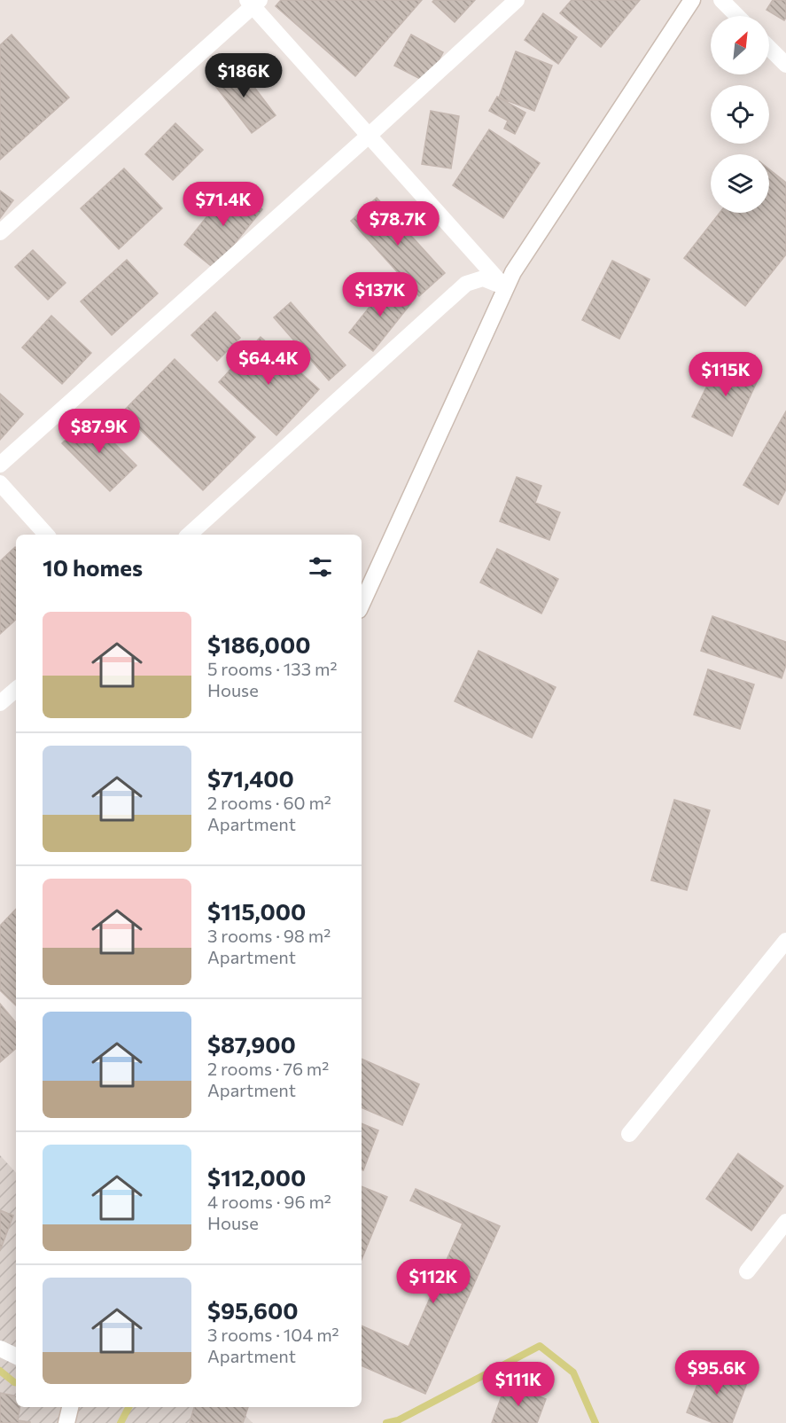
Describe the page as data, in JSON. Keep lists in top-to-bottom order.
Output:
{
  "north": "top right",
  "page": {
    "price": [
      "$186K",
      "$71.4K",
      "$78.7K",
      "$137K",
      "$64.4K",
      "$115K",
      "$87.9K",
      "$112K",
      "$95.6K",
      "$111K"
    ],
    "heading": "10 homes",
    "list": [
      {
        "name": "$186,000",
        "note": "5 rooms · 133 m² · House"
      },
      {
        "name": "$71,400",
        "note": "2 rooms · 60 m² · Apartment"
      },
      {
        "name": "$115,000",
        "note": "3 rooms · 98 m² · Apartment"
      },
      {
        "name": "$87,900",
        "note": "2 rooms · 76 m² · Apartment"
      },
      {
        "name": "$112,000",
        "note": "4 rooms · 96 m² · House"
      },
      {
        "name": "$95,600",
        "note": "3 rooms · 104 m² · Apartment"
      }
    ]
  }
}
